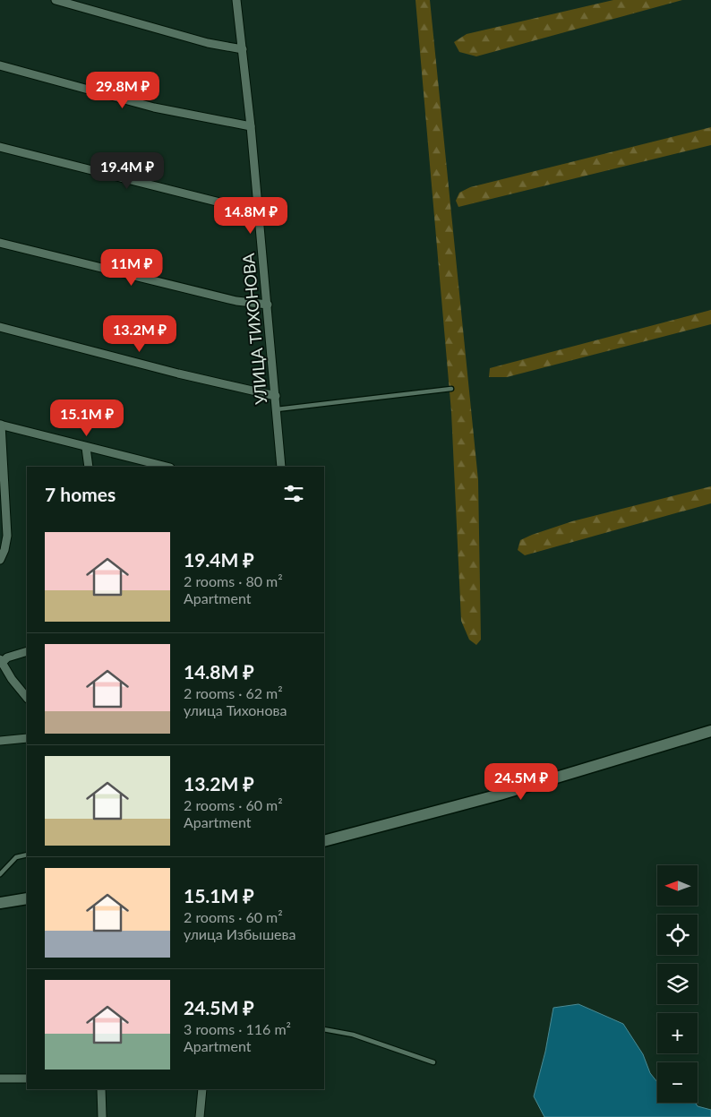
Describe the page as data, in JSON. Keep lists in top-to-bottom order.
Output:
{
  "streets": {
    "street": ["УЛИЦА ТИХОНОВА"]
  },
  "north": "left",
  "page": {
    "price": [
      "29.8M ₽",
      "19.4M ₽",
      "14.8M ₽",
      "11M ₽",
      "13.2M ₽",
      "15.1M ₽",
      "24.5M ₽"
    ],
    "heading": "7 homes",
    "list": [
      {
        "name": "19.4M ₽",
        "note": "2 rooms · 80 m² · Apartment"
      },
      {
        "name": "14.8M ₽",
        "note": "2 rooms · 62 m² · улица Тихонова"
      },
      {
        "name": "13.2M ₽",
        "note": "2 rooms · 60 m² · Apartment"
      },
      {
        "name": "15.1M ₽",
        "note": "2 rooms · 60 m² · улица Избышева"
      },
      {
        "name": "24.5M ₽",
        "note": "3 rooms · 116 m² · Apartment"
      }
    ],
    "map_buttons": ["+", "−"]
  }
}
